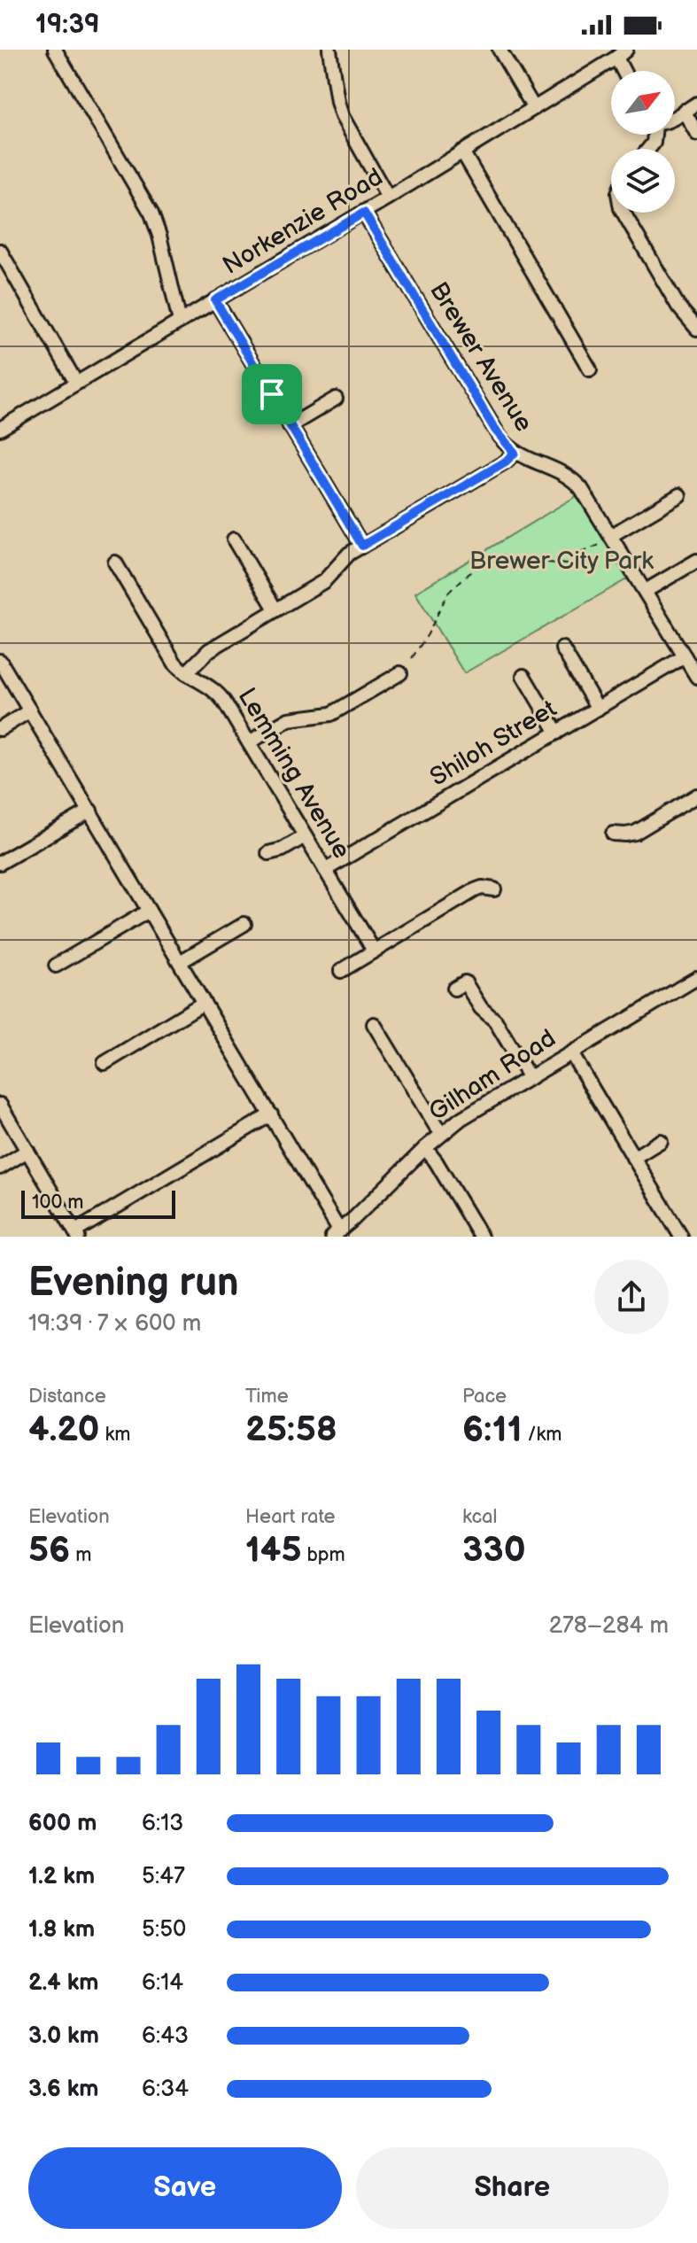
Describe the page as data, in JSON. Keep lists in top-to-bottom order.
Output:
{
  "streets": {
    "street": [
      "Norkenzie Road",
      "Brewer Avenue",
      "Shiloh Street",
      "Lemming Avenue",
      "Gilham Road"
    ]
  },
  "crossings": [
    ["Norkenzie Road", "Brewer Avenue"],
    ["Brewer Avenue", "Shiloh Street"],
    ["Shiloh Street", "Lemming Avenue"]
  ],
  "parks": ["Brewer City Park"],
  "scale_bar": "100 m",
  "north": "top right",
  "page": {
    "status": "19:39",
    "scale": "100 m",
    "heading": ["Evening run", "19:39 · 7 × 600 m"],
    "stats": [
      ["Distance", "4.20 km"],
      ["Time", "25:58"],
      ["Pace", "6:11 /km"],
      ["Elevation", "56 m"],
      ["Heart rate", "145 bpm"],
      ["kcal", "330"]
    ],
    "chart": ["Elevation", "278–284 m"],
    "list": [
      {
        "name": "600 m",
        "note": "6:13"
      },
      {
        "name": "1.2 km",
        "note": "5:47"
      },
      {
        "name": "1.8 km",
        "note": "5:50"
      },
      {
        "name": "2.4 km",
        "note": "6:14"
      },
      {
        "name": "3.0 km",
        "note": "6:43"
      },
      {
        "name": "3.6 km",
        "note": "6:34"
      }
    ],
    "buttons": ["Save", "Share"]
  }
}
